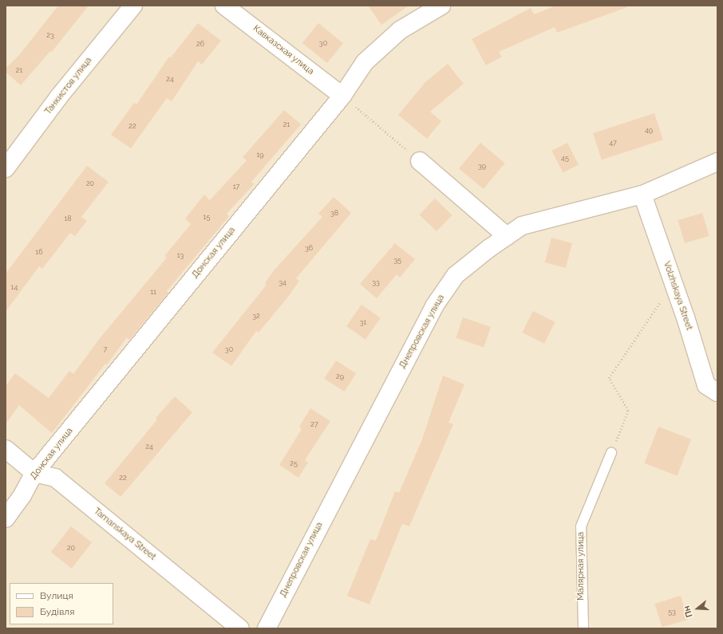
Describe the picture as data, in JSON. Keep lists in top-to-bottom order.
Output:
{
  "streets": {
    "street": [
      "Кавказская улица",
      "Танкистов улица",
      "Донская улица",
      "Volzhskaya Street",
      "Днепровская улица",
      "Tamanskaya Street"
    ],
    "lane": ["Малярная улица"]
  },
  "crossings": [
    ["Кавказская улица", "Донская улица"],
    ["Донская улица", "Tamanskaya Street"],
    ["Volzhskaya Street", "Днепровская улица"]
  ],
  "house_numbers": [
    "23",
    "30",
    "26",
    "21",
    "24",
    "21",
    "22",
    "49",
    "47",
    "19",
    "45",
    "39",
    "20",
    "17",
    "38",
    "15",
    "18",
    "36",
    "16",
    "13",
    "35",
    "34",
    "33",
    "14",
    "11",
    "32",
    "31",
    "7",
    "30",
    "29",
    "27",
    "24",
    "25",
    "22",
    "20",
    "53"
  ],
  "legend": ["Вулиця", "Будівля"],
  "north": "left"
}
